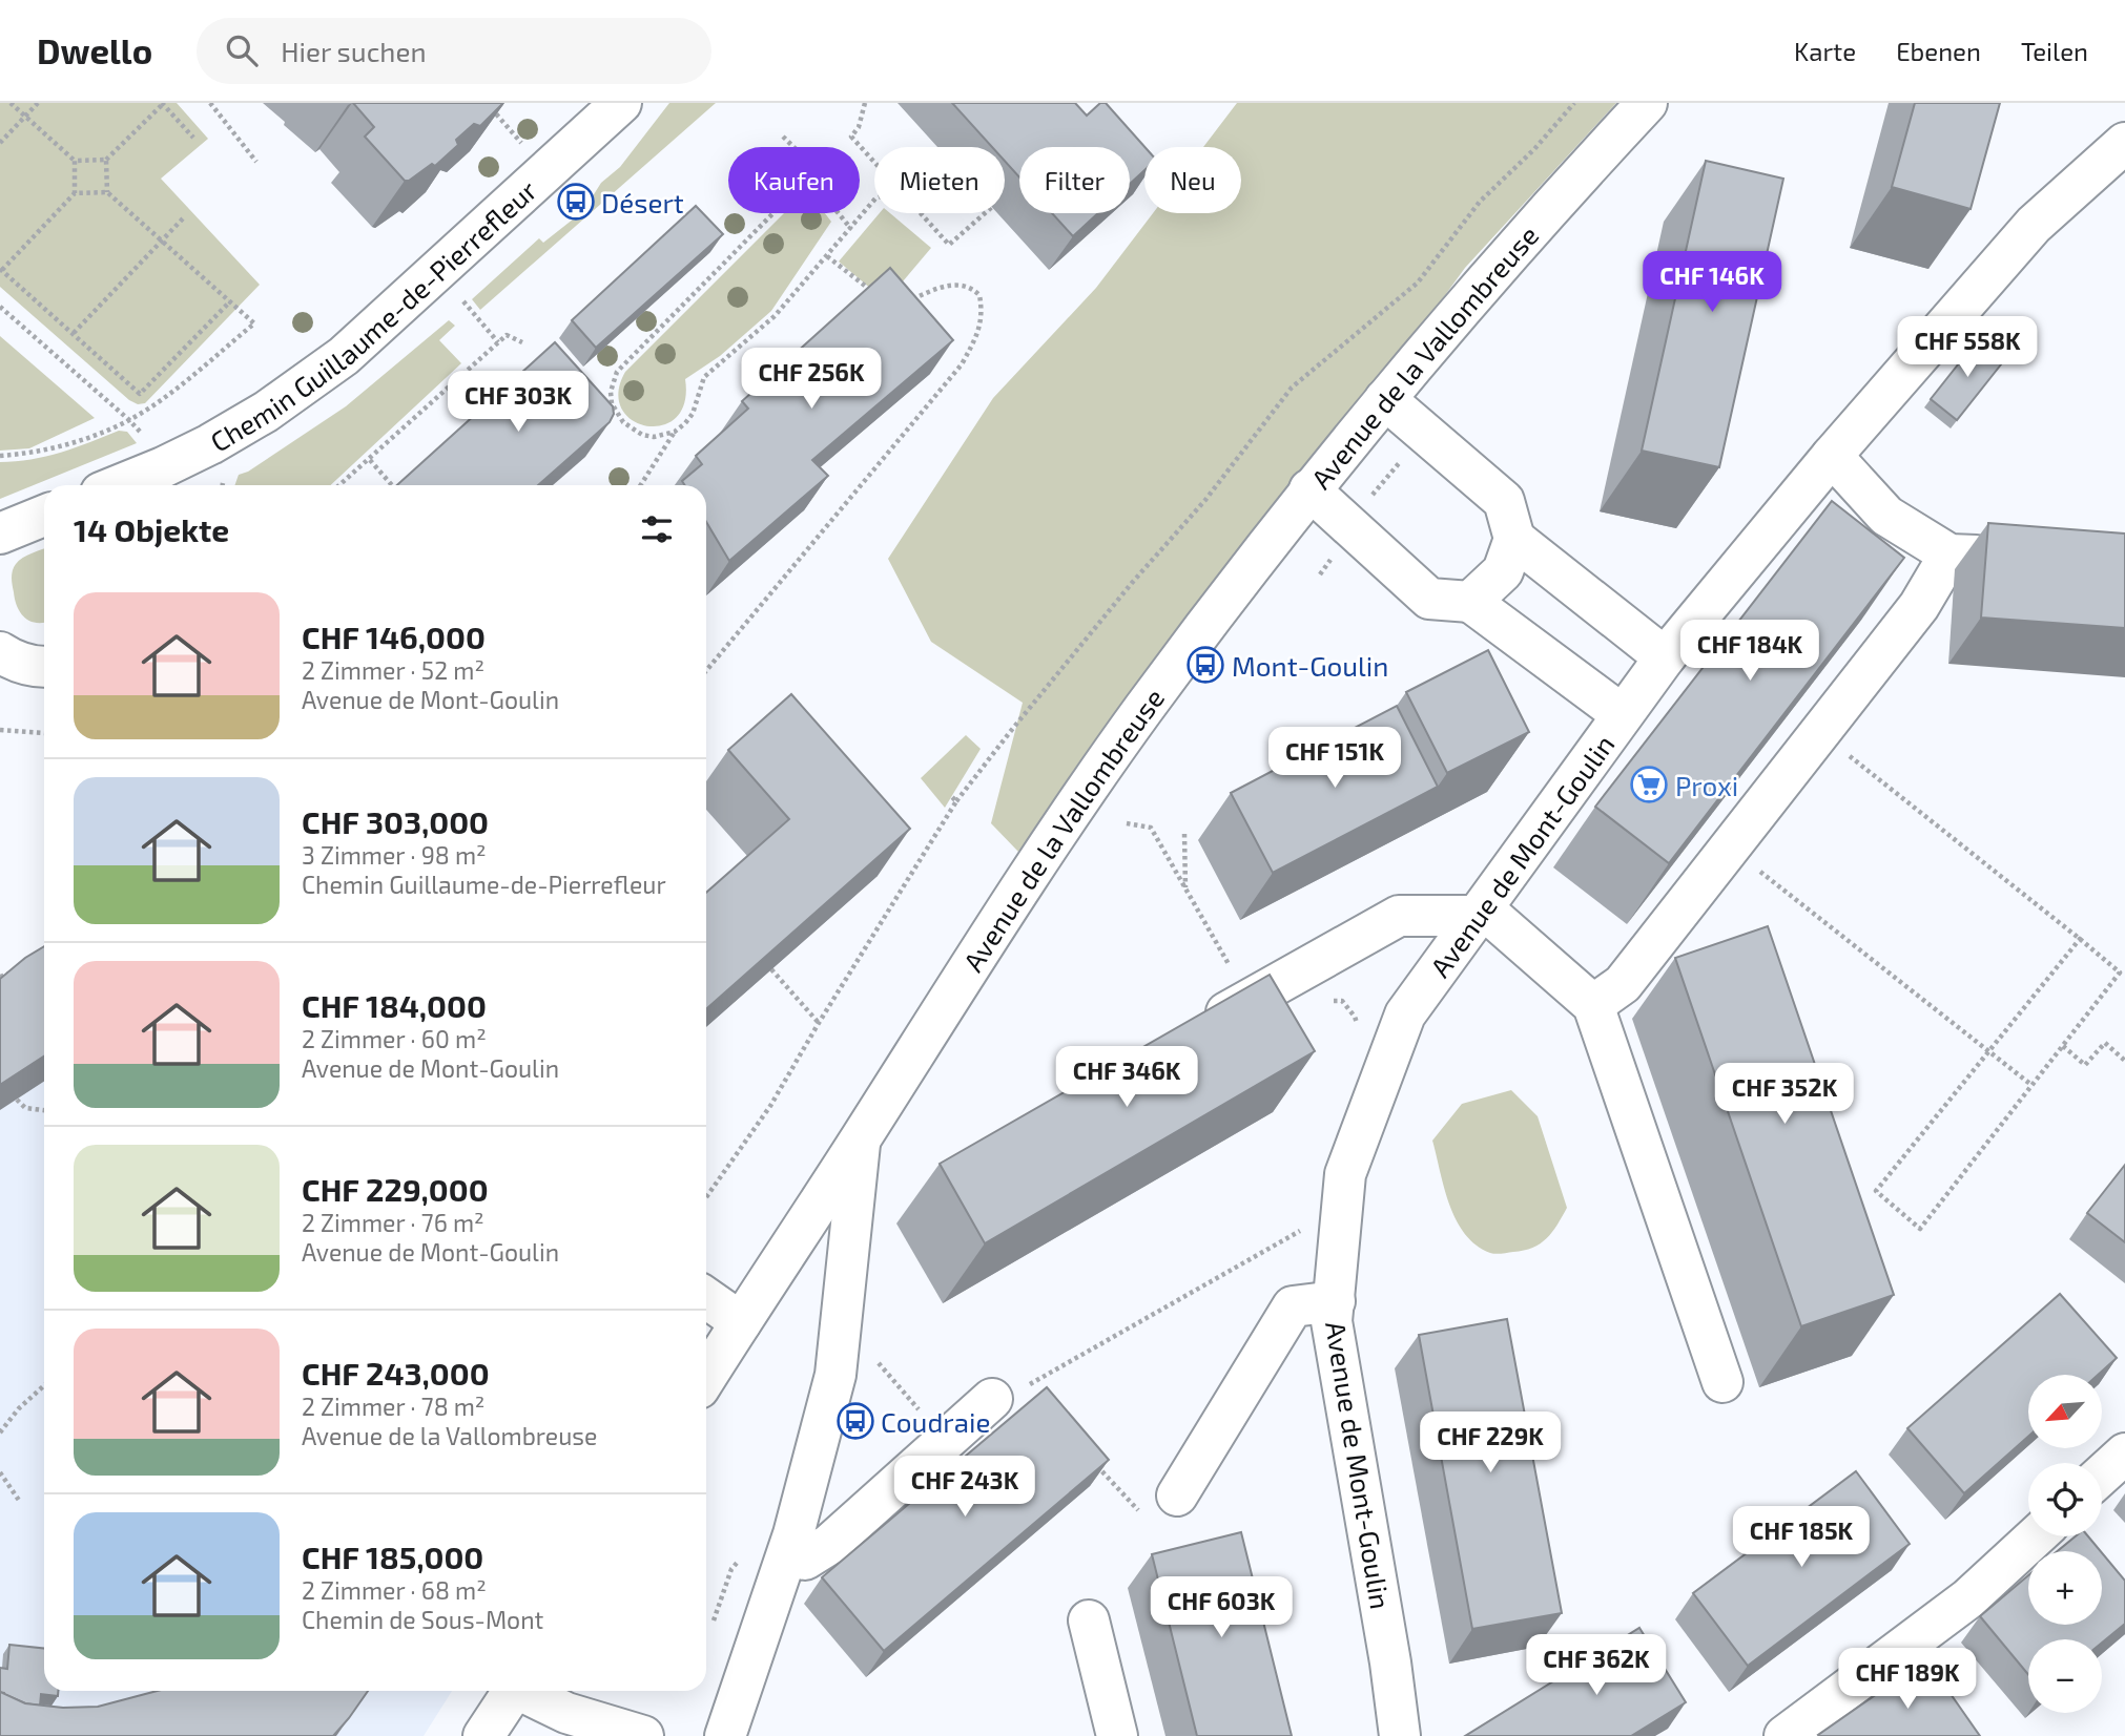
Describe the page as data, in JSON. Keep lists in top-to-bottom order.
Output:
{
  "streets": {
    "street": ["Chemin Guillaume-de-Pierrefleur", "Avenue de la Vallombreuse", "Avenue de Mont-Goulin"]
  },
  "places": {
    "bus stop": ["Désert", "Mont-Goulin", "Coudraie"],
    "supermarket": ["Proxi"]
  },
  "north": "bottom left",
  "page": {
    "header": "Dwello",
    "search": "Hier suchen",
    "nav": ["Karte", "Ebenen", "Teilen"],
    "chip": [
      "Kaufen",
      "Mieten",
      "Filter",
      "Neu"
    ],
    "price": [
      "CHF 146K",
      "CHF 558K",
      "CHF 256K",
      "CHF 303K",
      "CHF 184K",
      "CHF 151K",
      "CHF 346K",
      "CHF 352K",
      "CHF 229K",
      "CHF 243K",
      "CHF 185K",
      "CHF 603K",
      "CHF 362K",
      "CHF 189K"
    ],
    "heading": "14 Objekte",
    "list": [
      {
        "name": "CHF 146,000",
        "note": "2 Zimmer · 52 m² · Avenue de Mont-Goulin"
      },
      {
        "name": "CHF 303,000",
        "note": "3 Zimmer · 98 m² · Chemin Guillaume-de-Pierrefleur"
      },
      {
        "name": "CHF 184,000",
        "note": "2 Zimmer · 60 m² · Avenue de Mont-Goulin"
      },
      {
        "name": "CHF 229,000",
        "note": "2 Zimmer · 76 m² · Avenue de Mont-Goulin"
      },
      {
        "name": "CHF 243,000",
        "note": "2 Zimmer · 78 m² · Avenue de la Vallombreuse"
      },
      {
        "name": "CHF 185,000",
        "note": "2 Zimmer · 68 m² · Chemin de Sous-Mont"
      }
    ],
    "map_buttons": ["+", "−"]
  }
}
